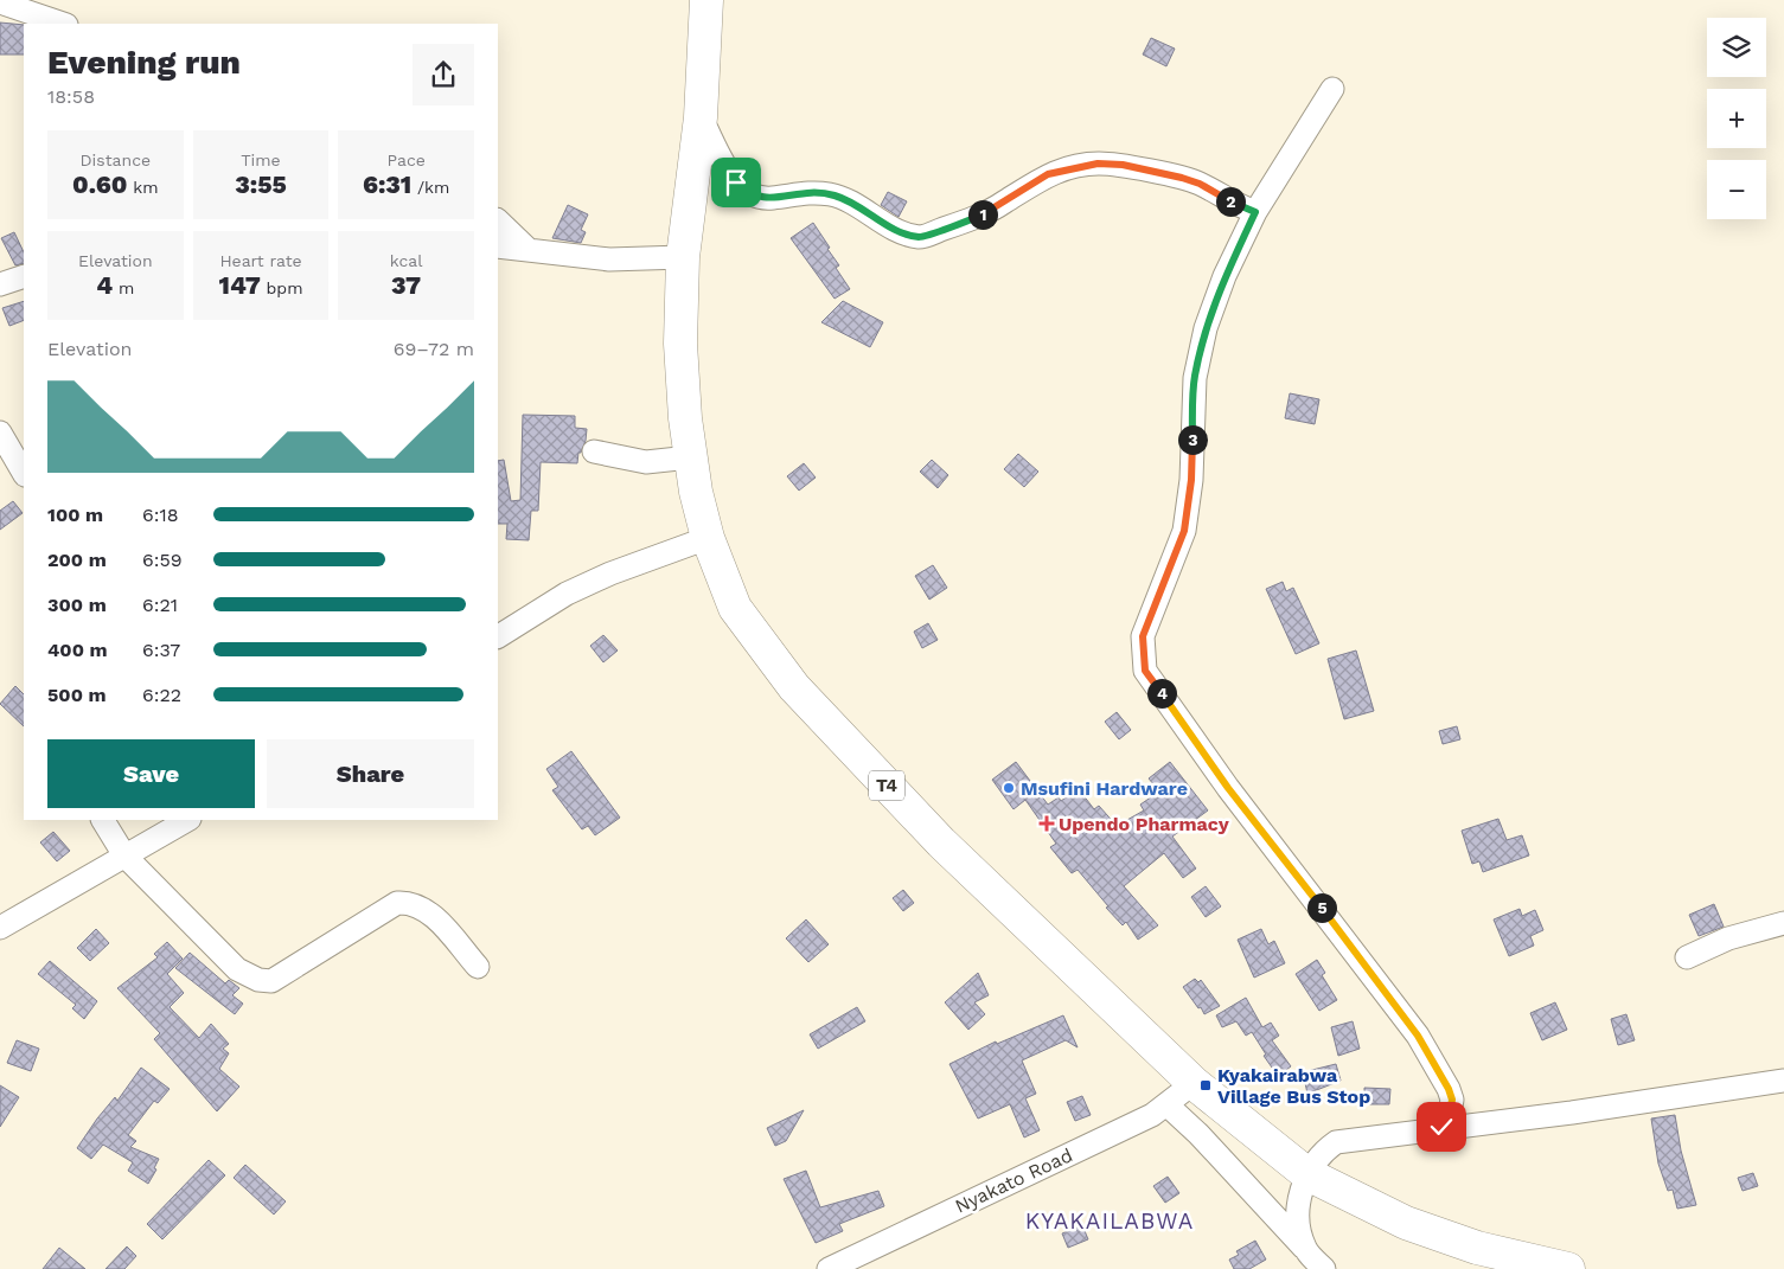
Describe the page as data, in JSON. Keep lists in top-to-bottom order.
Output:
{
  "streets": {
    "highway": ["T4"],
    "street": ["Nyakato Road"]
  },
  "crossings": [
    ["T4", "Nyakato Road"]
  ],
  "districts": ["KYAKAILABWA"],
  "places": {
    "other": ["Msufini Hardware"],
    "health": ["Upendo Pharmacy"],
    "transit": ["Kyakairabwa Village Bus Stop"]
  },
  "page": {
    "map_buttons": ["+", "−"],
    "heading": ["Evening run", "18:58"],
    "stats": [
      ["Distance", "0.60 km"],
      ["Time", "3:55"],
      ["Pace", "6:31 /km"],
      ["Elevation", "4 m"],
      ["Heart rate", "147 bpm"],
      ["kcal", "37"]
    ],
    "pins": [
      "2",
      "1",
      "3",
      "4",
      "5"
    ],
    "chart": ["Elevation", "69–72 m"],
    "list": [
      {
        "name": "100 m",
        "note": "6:18"
      },
      {
        "name": "200 m",
        "note": "6:59"
      },
      {
        "name": "300 m",
        "note": "6:21"
      },
      {
        "name": "400 m",
        "note": "6:37"
      },
      {
        "name": "500 m",
        "note": "6:22"
      }
    ],
    "buttons": ["Save", "Share"]
  }
}
